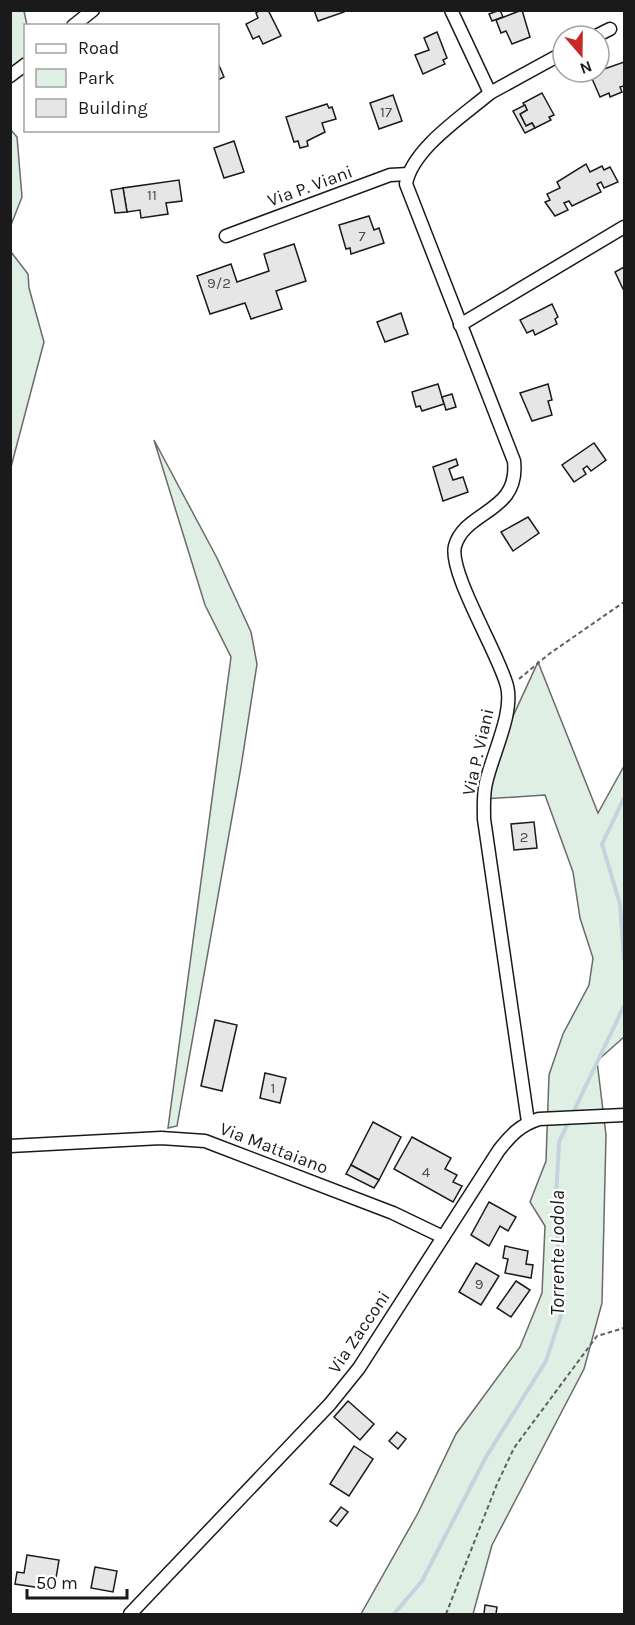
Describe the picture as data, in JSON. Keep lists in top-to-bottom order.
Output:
{
  "streets": {
    "street": ["Via P. Viani", "Via Mattaiano", "Via Zacconi"]
  },
  "crossings": [
    ["Via P. Viani", "Via Zacconi"],
    ["Via Mattaiano", "Via Zacconi"]
  ],
  "water": ["Torrente Lodola"],
  "house_numbers": [
    "17",
    "11",
    "7",
    "9/2",
    "2",
    "1",
    "4",
    "9"
  ],
  "legend": ["Road", "Park", "Building"],
  "scale_bar": "50 m",
  "north": "bottom"
}
